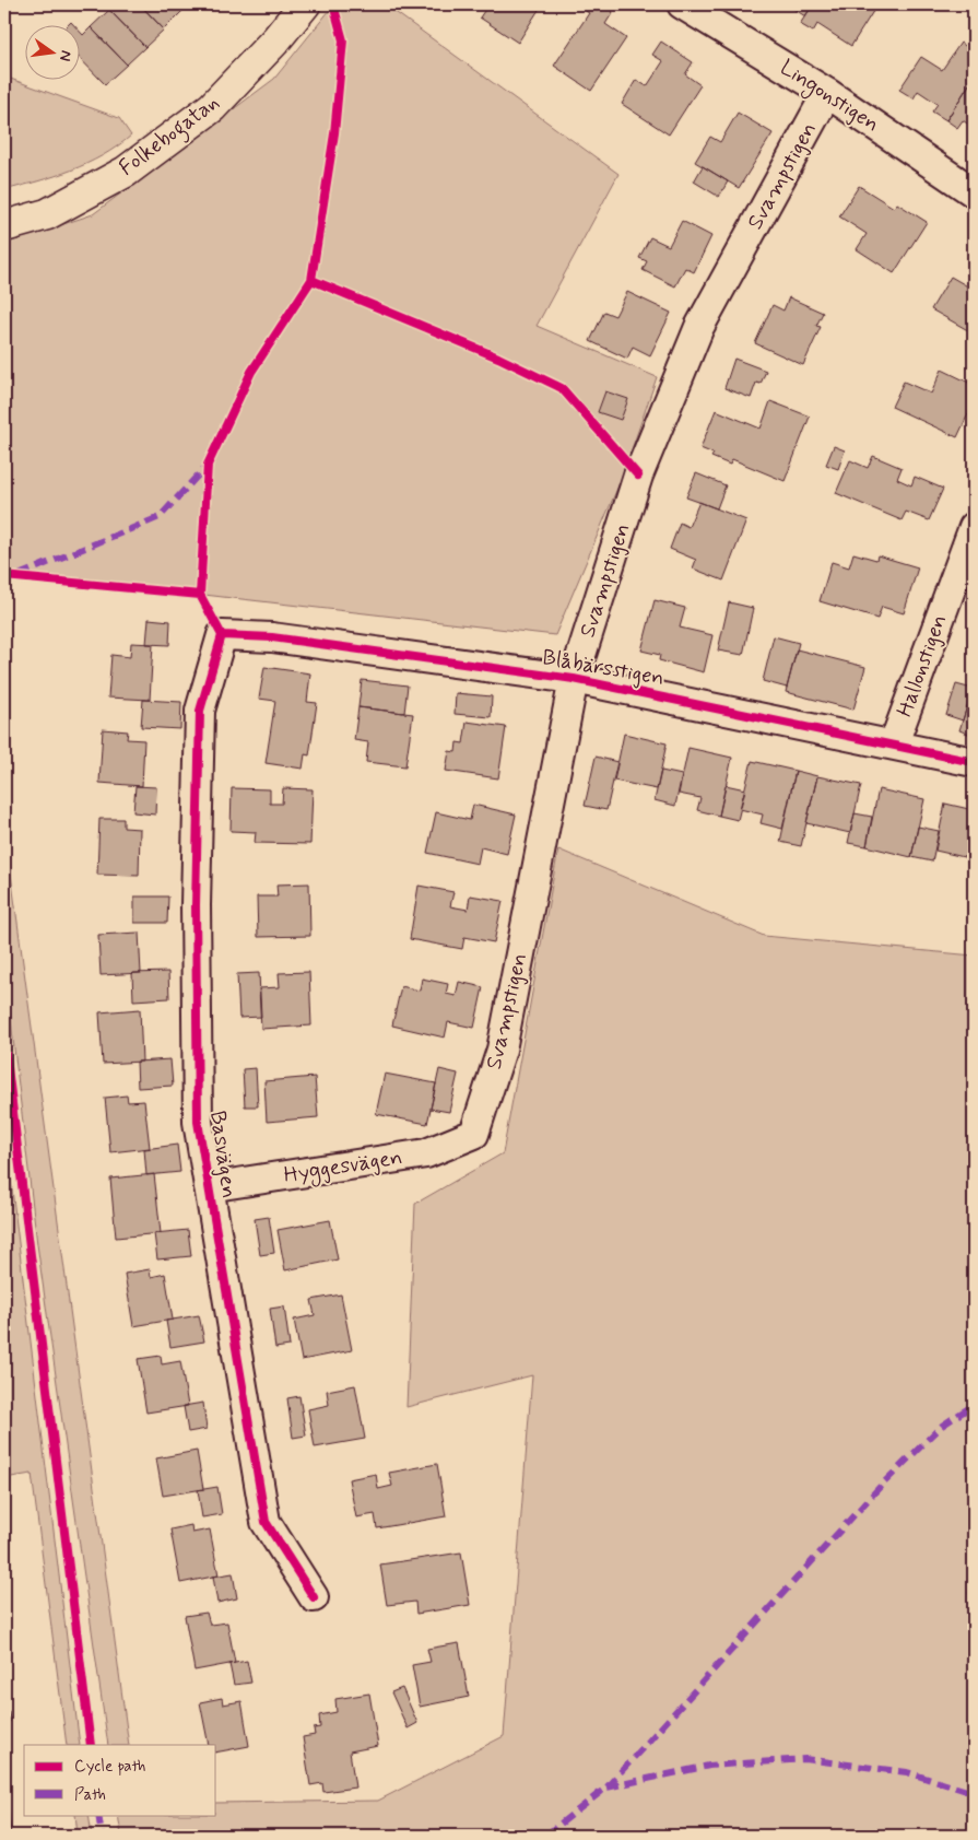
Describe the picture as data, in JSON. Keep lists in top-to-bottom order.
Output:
{
  "streets": {
    "street": [
      "Lingonstigen",
      "Folkebogatan",
      "Svampstigen",
      "Hallonstigen",
      "Blåbärsstigen",
      "Basvägen",
      "Hyggesvägen"
    ]
  },
  "crossings": [
    ["Lingonstigen", "Svampstigen"],
    ["Svampstigen", "Blåbärsstigen"],
    ["Svampstigen", "Hyggesvägen"],
    ["Hallonstigen", "Blåbärsstigen"],
    ["Blåbärsstigen", "Basvägen"],
    ["Basvägen", "Hyggesvägen"]
  ],
  "legend": ["Cycle path", "Path"],
  "north": "right"
}
